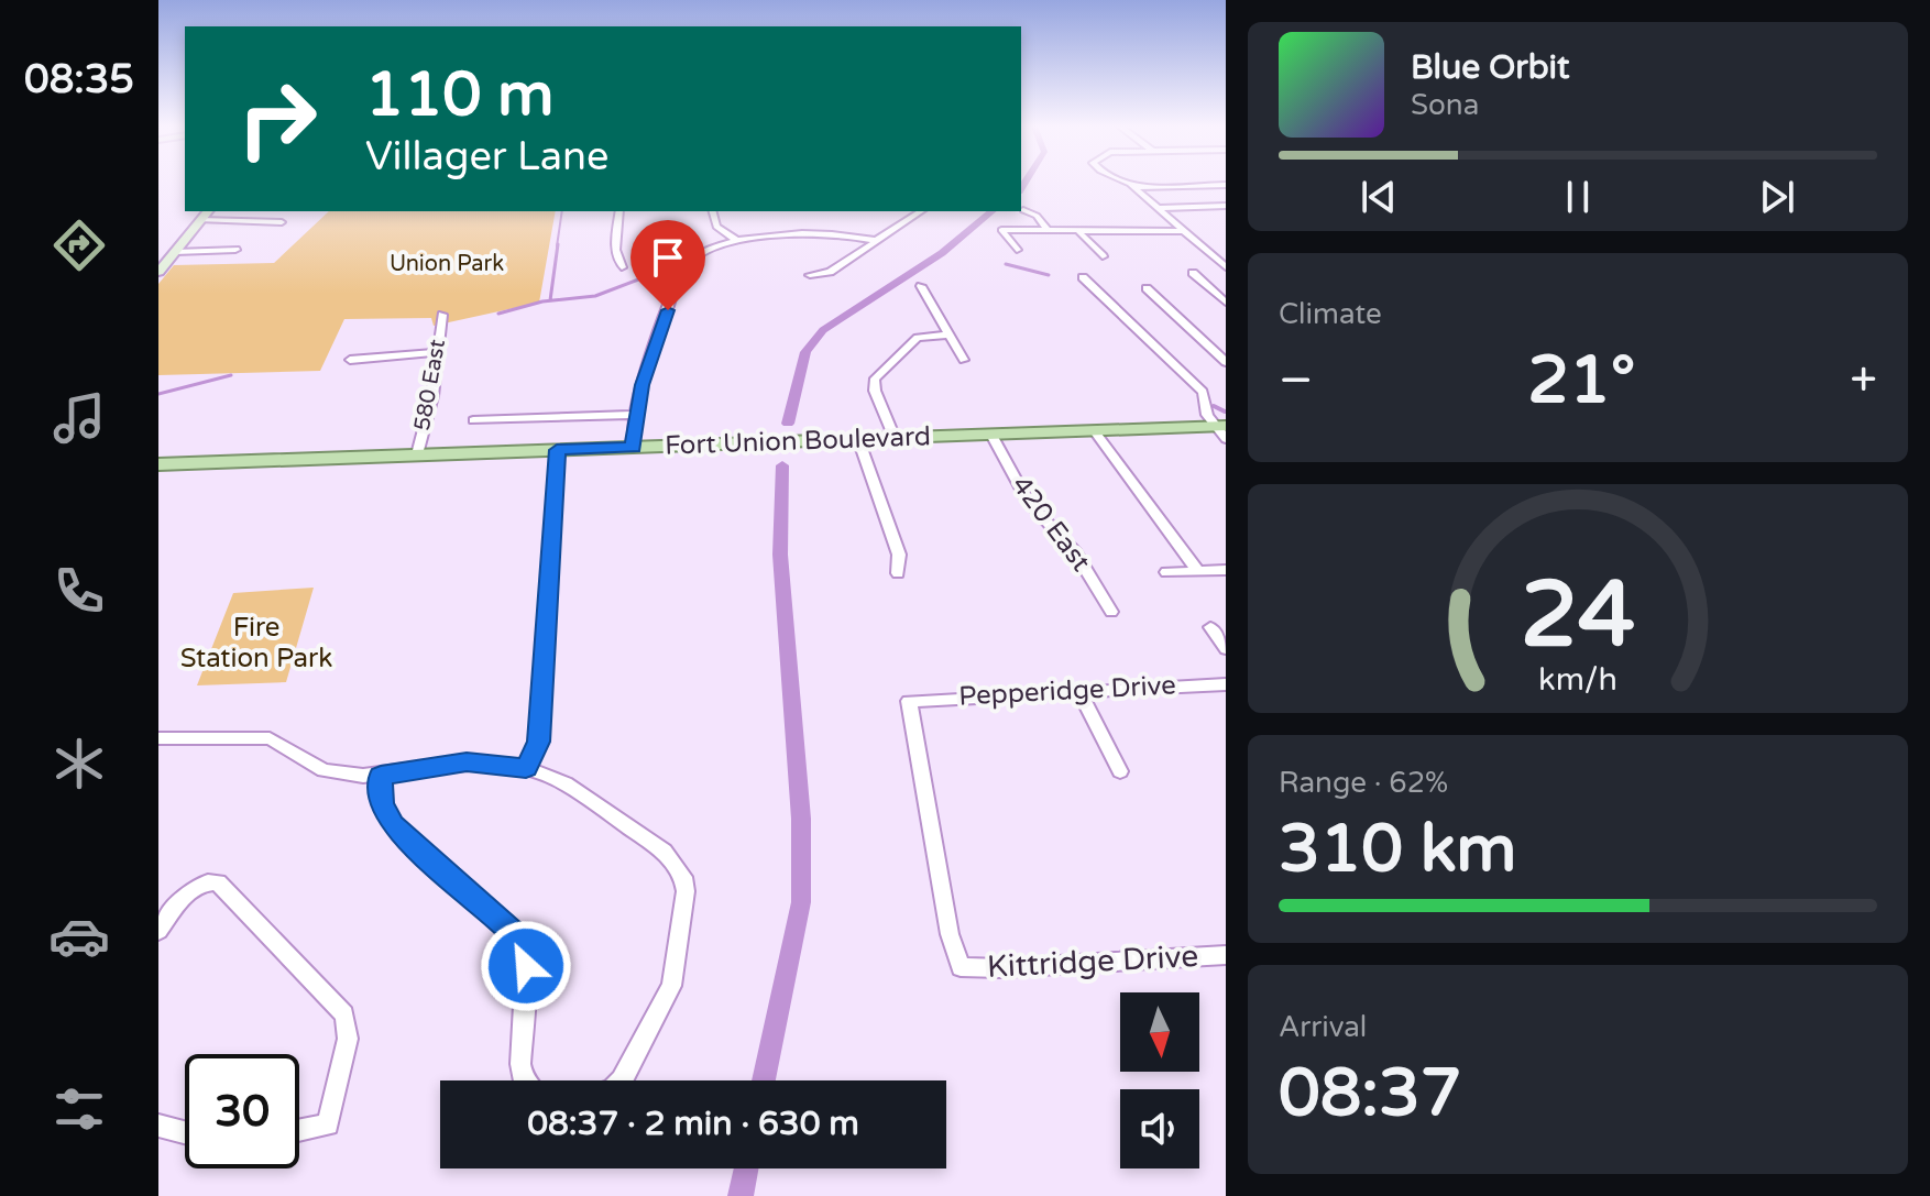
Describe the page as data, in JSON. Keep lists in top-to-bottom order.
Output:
{
  "streets": {
    "main road": ["Fort Union Boulevard"],
    "street": [
      "580 East",
      "420 East",
      "Pepperidge Drive",
      "Kittridge Drive"
    ]
  },
  "crossings": [
    ["580 East", "Fort Union Boulevard"],
    ["Fort Union Boulevard", "420 East"],
    ["Pepperidge Drive", "Kittridge Drive"]
  ],
  "parks": ["Union Park", "Fire Station Park"],
  "north": "bottom",
  "page": {
    "tabs": "08:35",
    "turn": ["110 m", "Villager Lane"],
    "song": ["Blue Orbit", "Sona"],
    "tile": [
      "Climate",
      ["Range · 62%", "310 km"],
      ["Arrival", "08:37"]
    ],
    "heat": ["−", "21°", "+"],
    "limit": "30",
    "trip": "08:37 · 2 min · 630 m",
    "gauge": ["24", "km/h"]
  }
}
